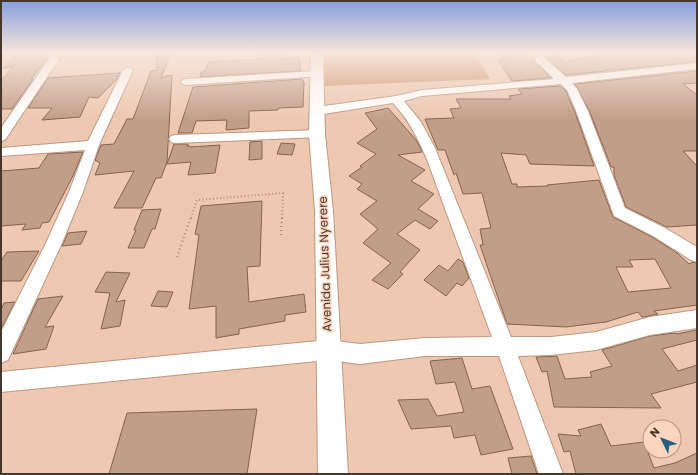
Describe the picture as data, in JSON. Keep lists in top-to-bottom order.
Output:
{
  "streets": {
    "street": ["Avenida Julius Nyerere"]
  },
  "north": "top left"
}
